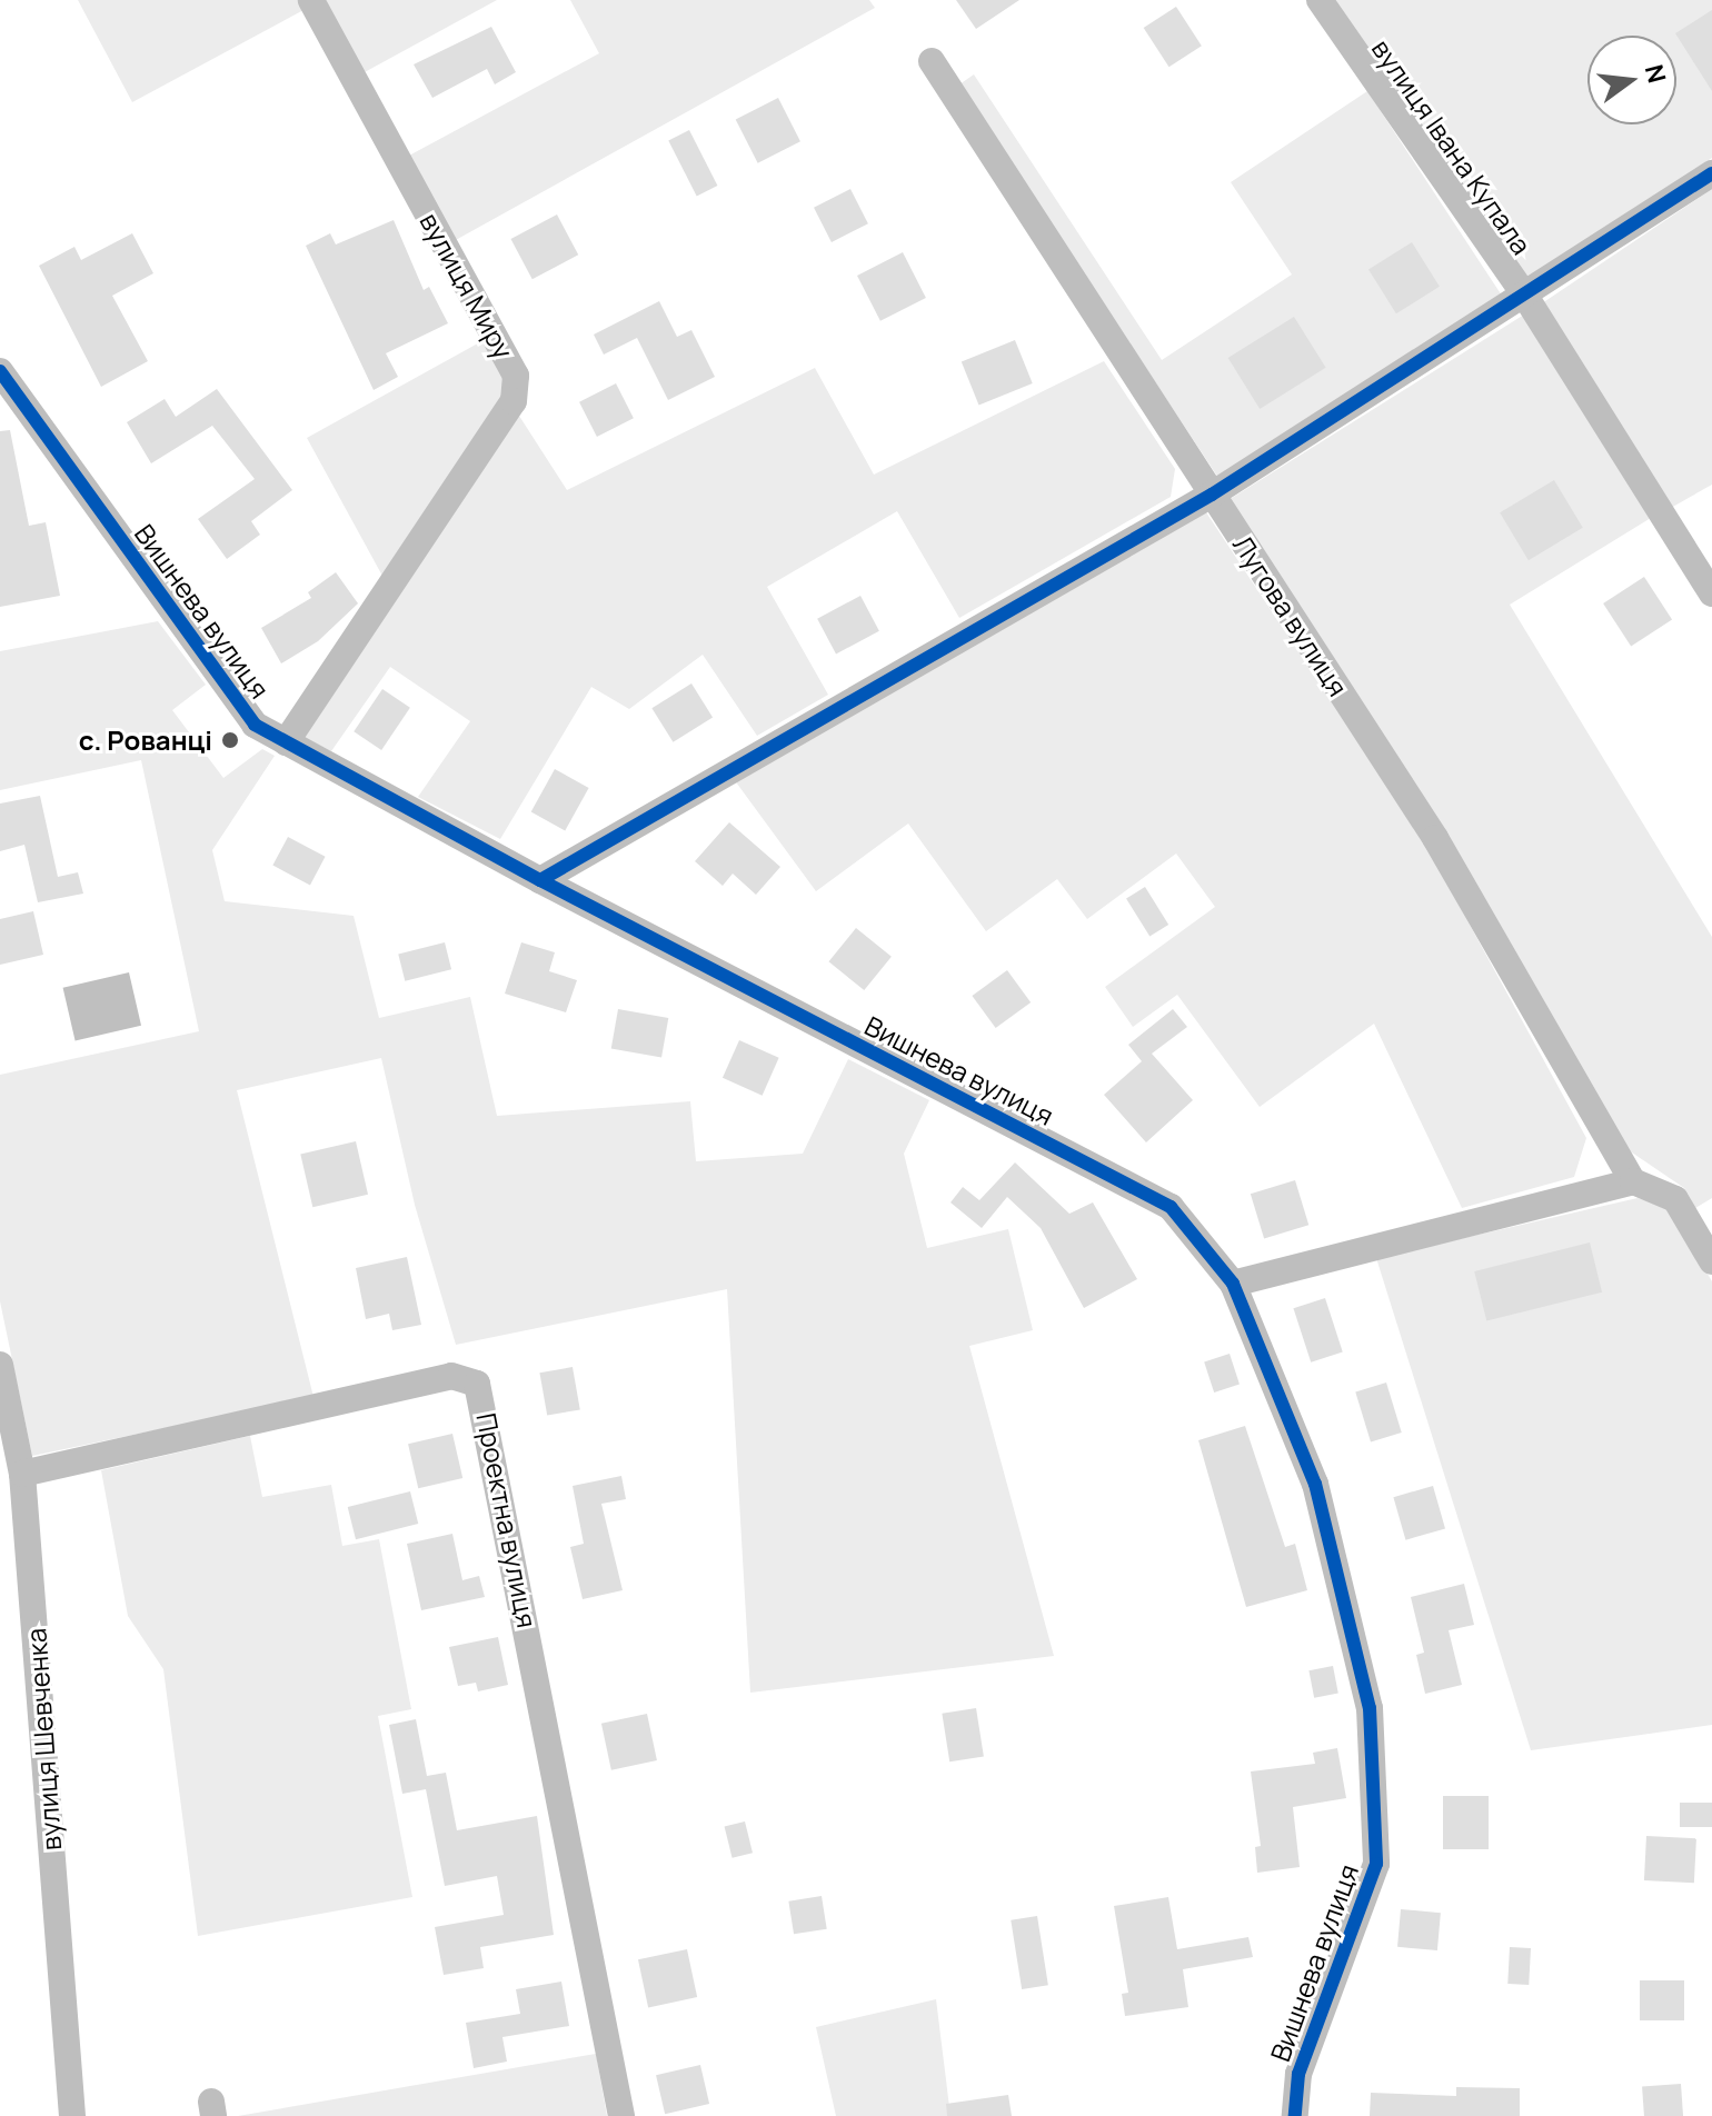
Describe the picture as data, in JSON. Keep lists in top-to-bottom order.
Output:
{
  "streets": {
    "street": [
      "вулиця Івана Купала",
      "вулиця Миру",
      "Вишнева вулиця",
      "Лугова вулиця",
      "Проектна вулиця",
      "вулиця Шевченка"
    ]
  },
  "crossings": [
    ["вулиця Миру", "Вишнева вулиця"],
    ["Проектна вулиця", "вулиця Шевченка"]
  ],
  "places": ["с. Рованці"],
  "north": "right"
}
